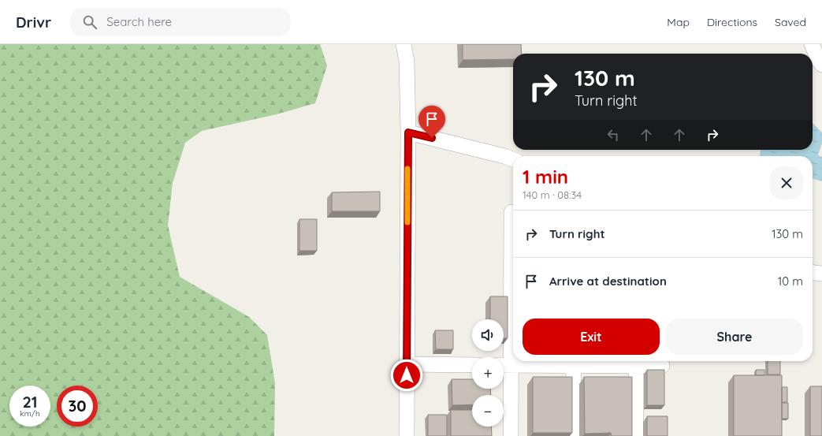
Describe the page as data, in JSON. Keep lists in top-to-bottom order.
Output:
{
  "page": {
    "header": "Drivr",
    "search": "Search here",
    "nav": ["Map", "Directions", "Saved"],
    "turn": ["130 m", "Turn right"],
    "heading": ["1 min", "140 m · 08:34"],
    "list": [
      {
        "name": "Turn right",
        "value": "130 m"
      },
      {
        "name": "Arrive at destination",
        "value": "10 m"
      }
    ],
    "buttons": ["Exit", "Share"],
    "map_buttons": ["+", "−"],
    "speed": "21 km/h",
    "limit": "30"
  }
}
